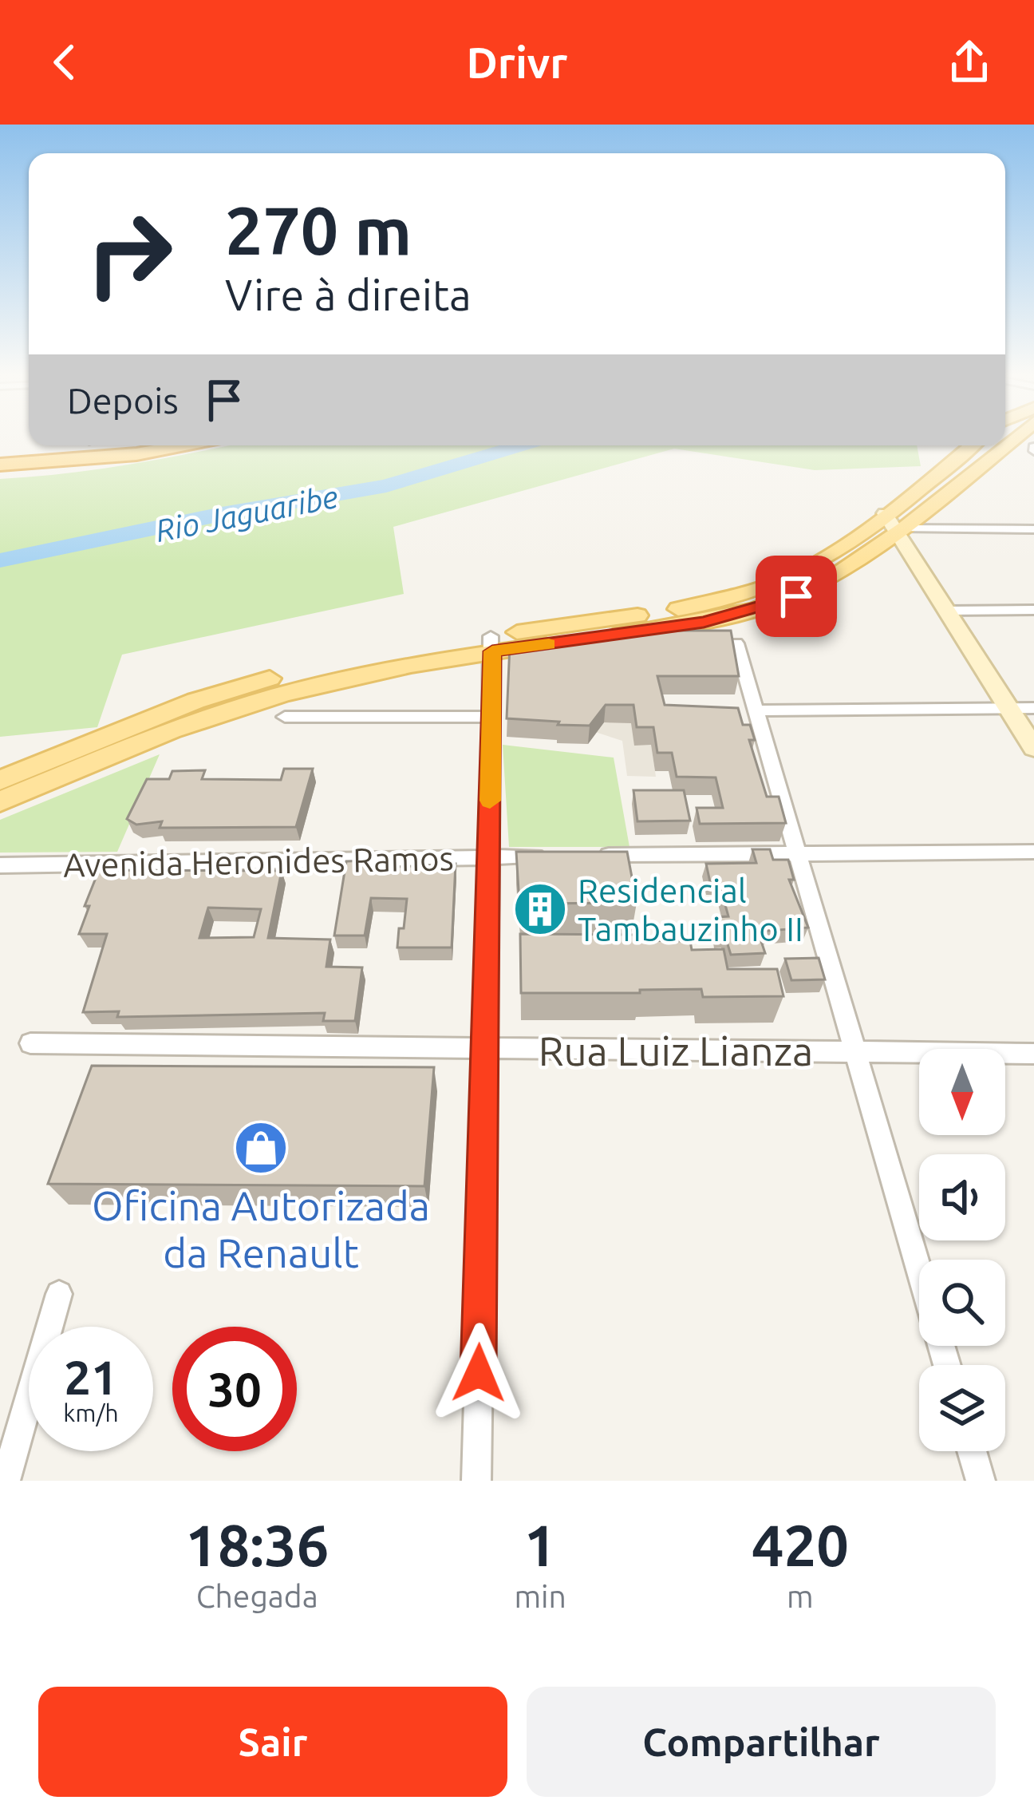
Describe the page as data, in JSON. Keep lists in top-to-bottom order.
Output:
{
  "streets": {
    "street": ["Avenida Heronides Ramos", "Rua Luiz Lianza"]
  },
  "water": ["Rio Jaguaribe"],
  "places": {
    "building": ["Residencial Tambauzinho II"],
    "shop": ["Oficina Autorizada da Renault"]
  },
  "north": "bottom",
  "page": {
    "header": "Drivr",
    "turn": ["270 m", "Vire à direita"],
    "then": "Depois",
    "speed": "21 km/h",
    "limit": "30",
    "eta": [
      "18:36",
      "Chegada",
      "1",
      "min",
      "420",
      "m"
    ],
    "buttons": ["Sair", "Compartilhar"]
  }
}
